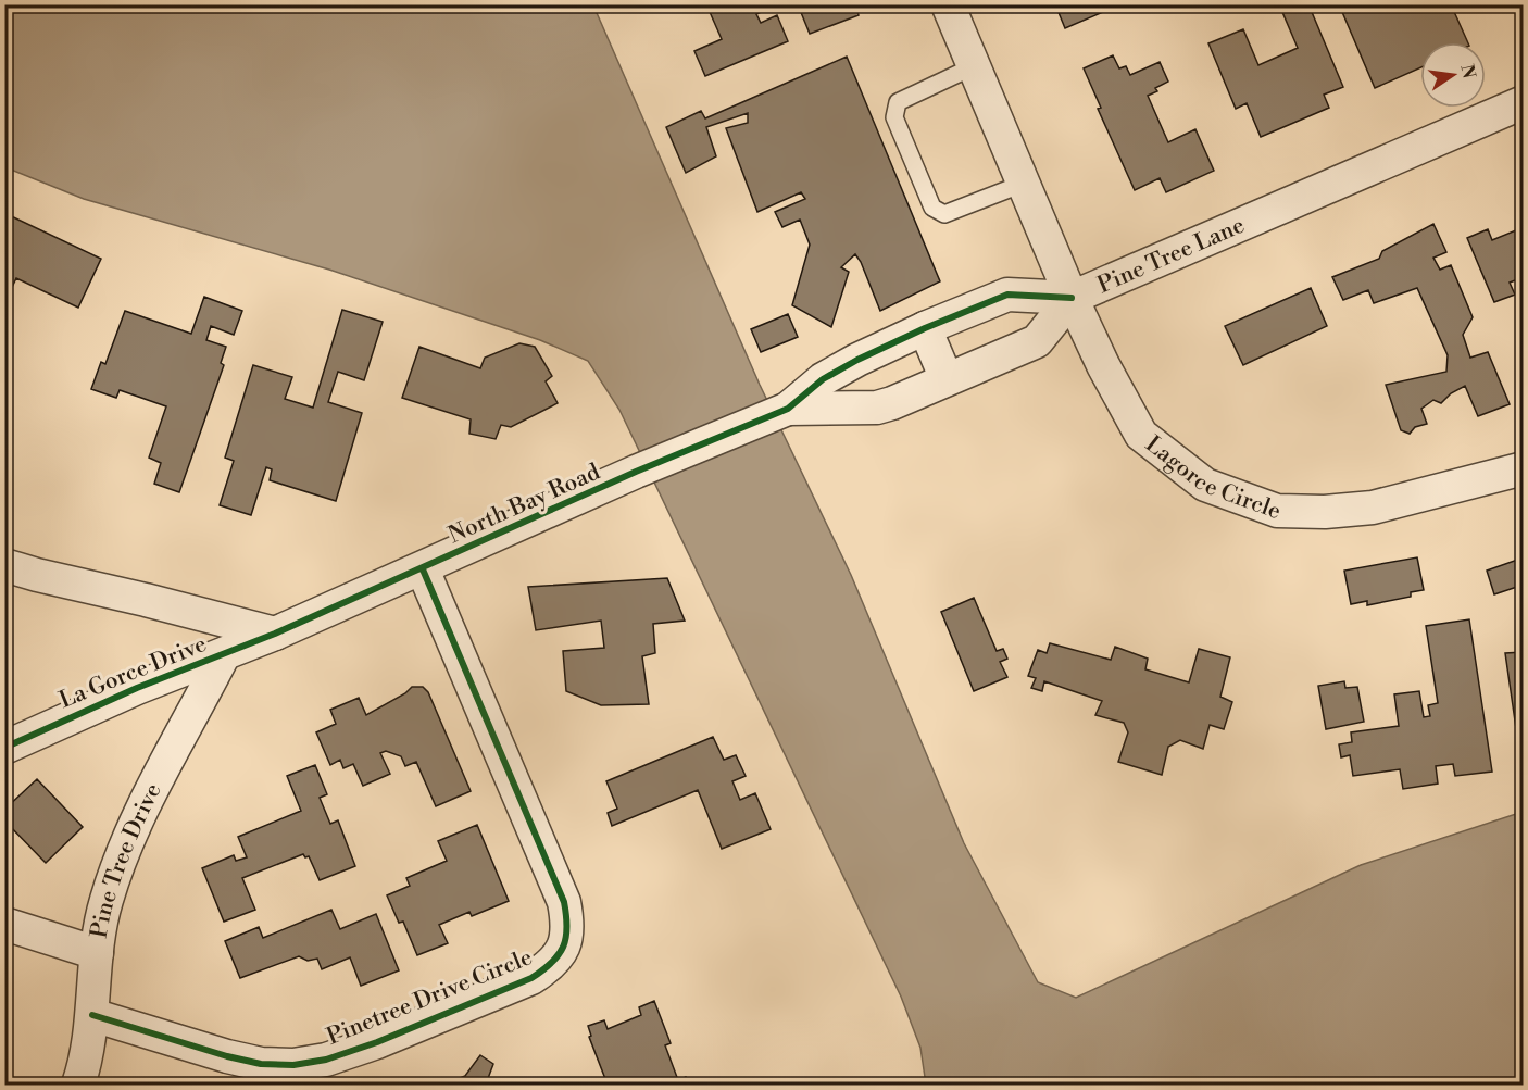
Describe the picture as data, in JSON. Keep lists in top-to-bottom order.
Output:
{
  "streets": {
    "street": [
      "Pine Tree Lane",
      "Lagorce Circle",
      "North Bay Road",
      "La Gorce Drive",
      "Pine Tree Drive",
      "Pinetree Drive Circle"
    ]
  },
  "crossings": [
    ["Pine Tree Lane", "Lagorce Circle"],
    ["Pine Tree Lane", "North Bay Road"],
    ["North Bay Road", "La Gorce Drive"],
    ["North Bay Road", "Pinetree Drive Circle"],
    ["La Gorce Drive", "Pine Tree Drive"],
    ["Pine Tree Drive", "Pinetree Drive Circle"]
  ],
  "north": "right"
}
